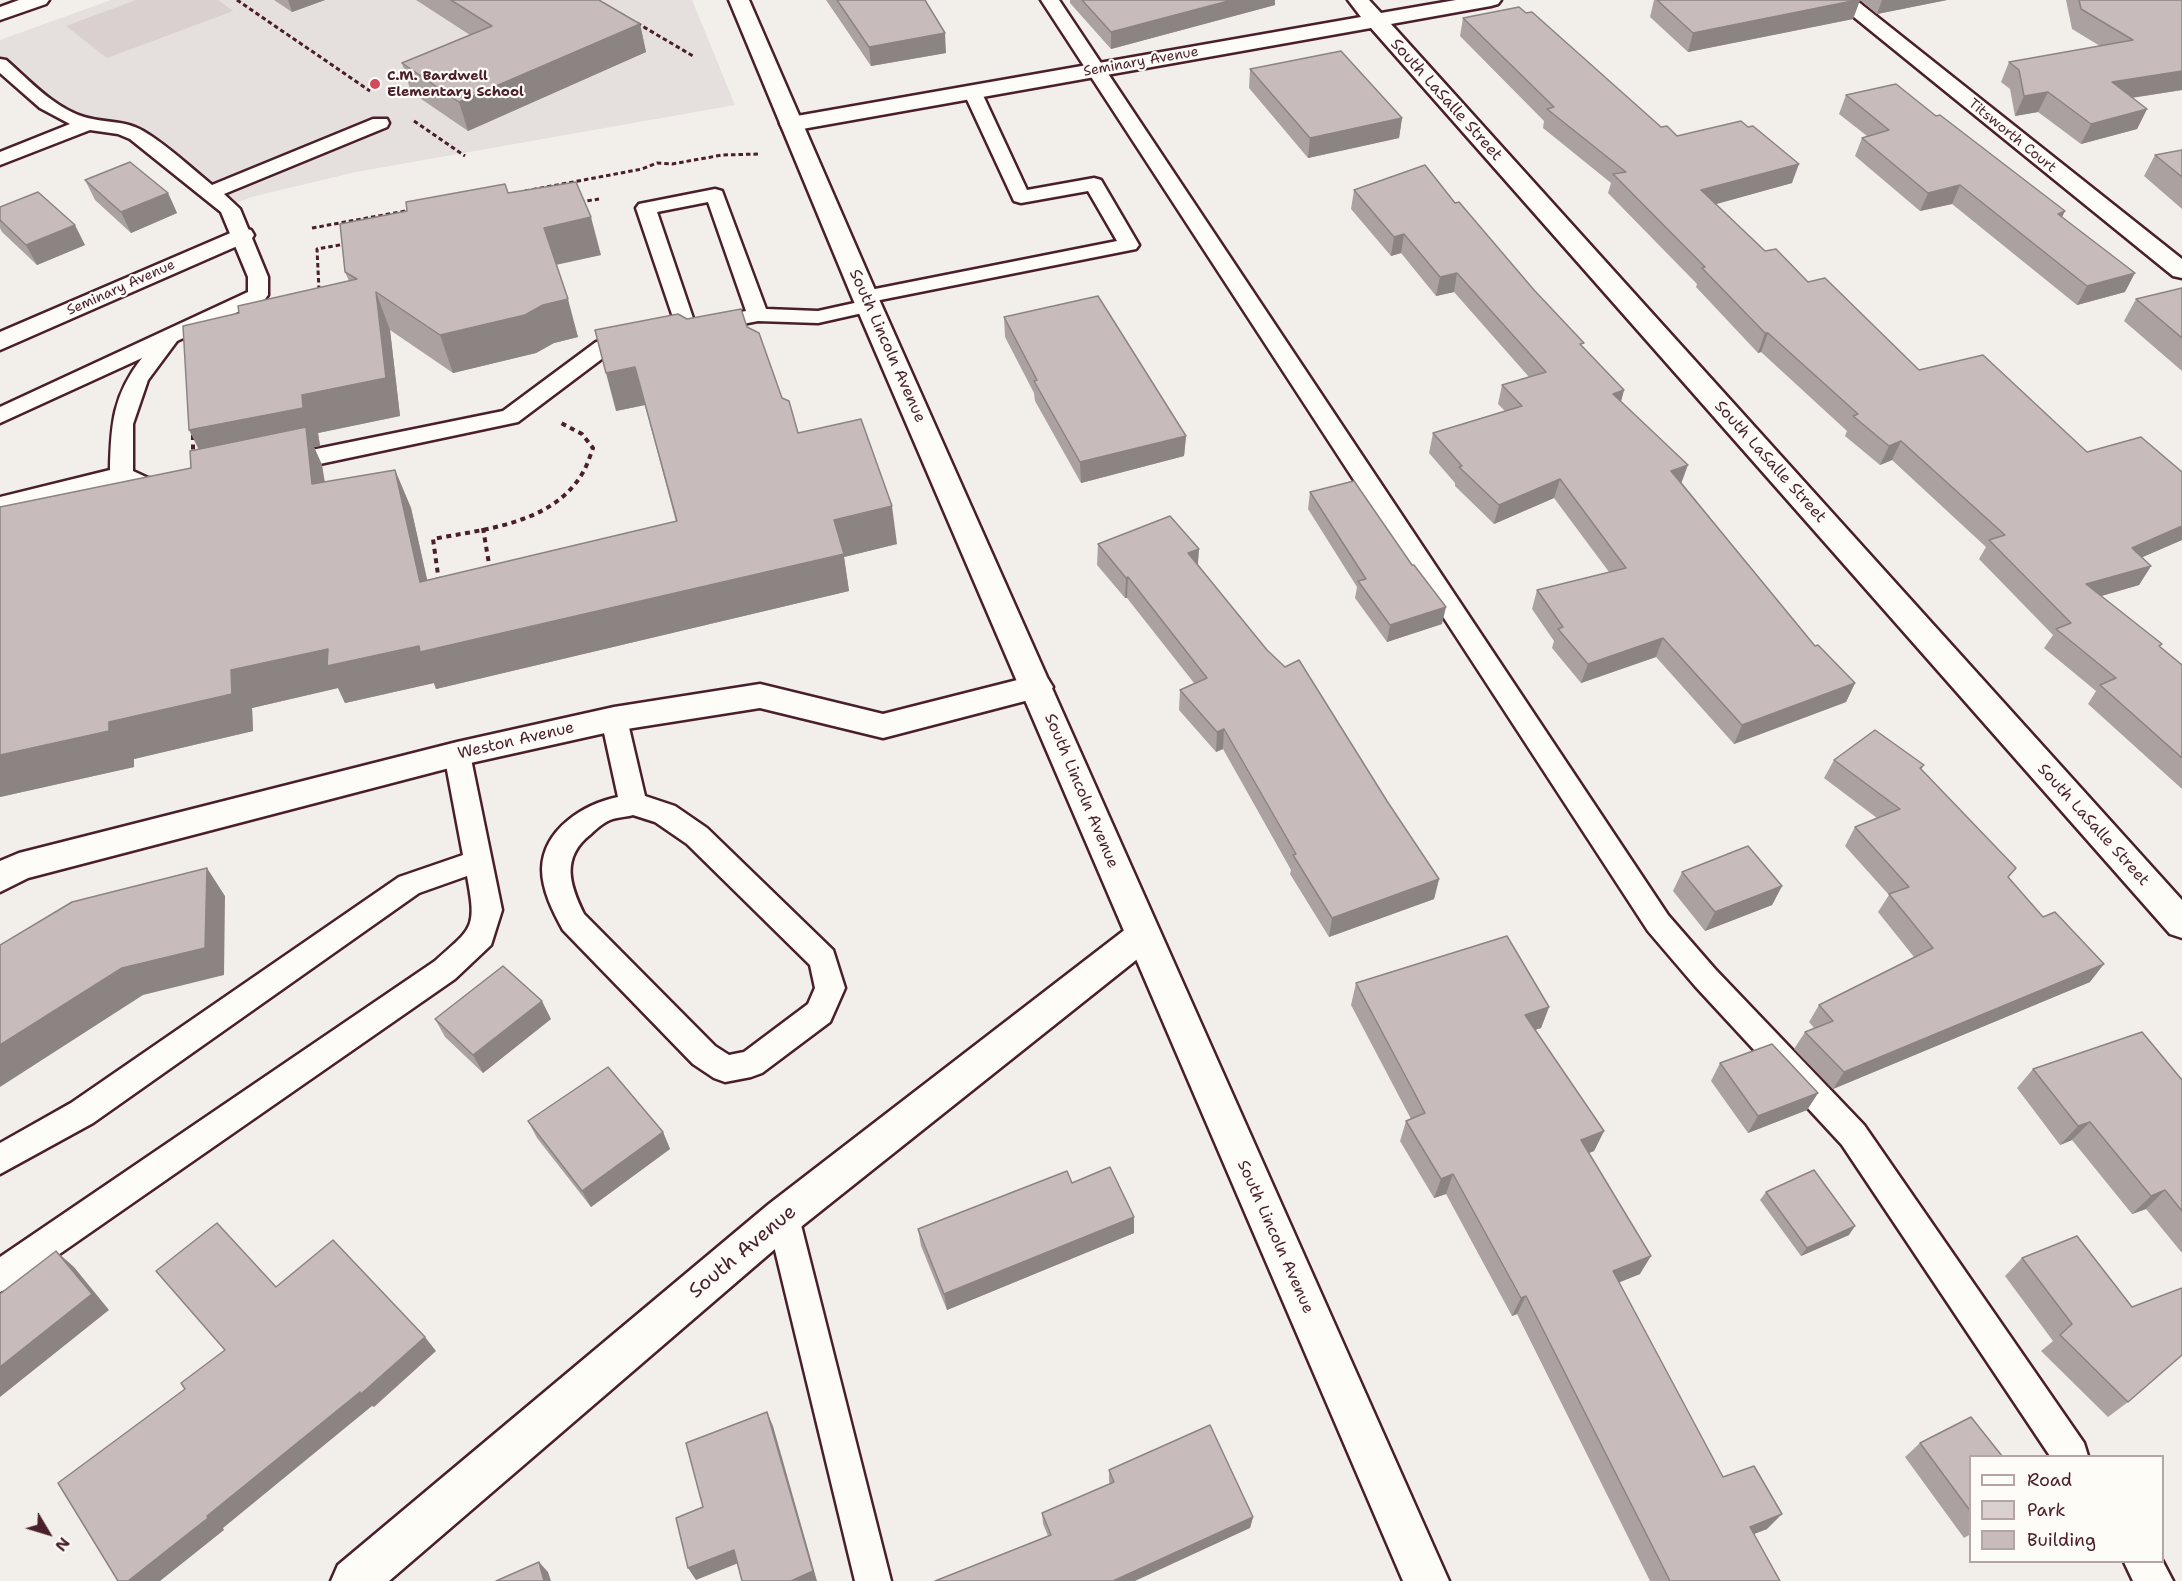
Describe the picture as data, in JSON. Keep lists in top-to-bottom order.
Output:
{
  "streets": {
    "street": [
      "Seminary Avenue",
      "South LaSalle Street",
      "Titsworth Court",
      "South Lincoln Avenue",
      "Weston Avenue",
      "South Avenue"
    ]
  },
  "crossings": [
    ["Seminary Avenue", "South LaSalle Street"],
    ["Seminary Avenue", "South Lincoln Avenue"],
    ["South Lincoln Avenue", "Weston Avenue"],
    ["South Lincoln Avenue", "South Avenue"]
  ],
  "places": ["C.M. Bardwell Elementary School"],
  "legend": ["Road", "Park", "Building"],
  "north": "bottom right"
}
